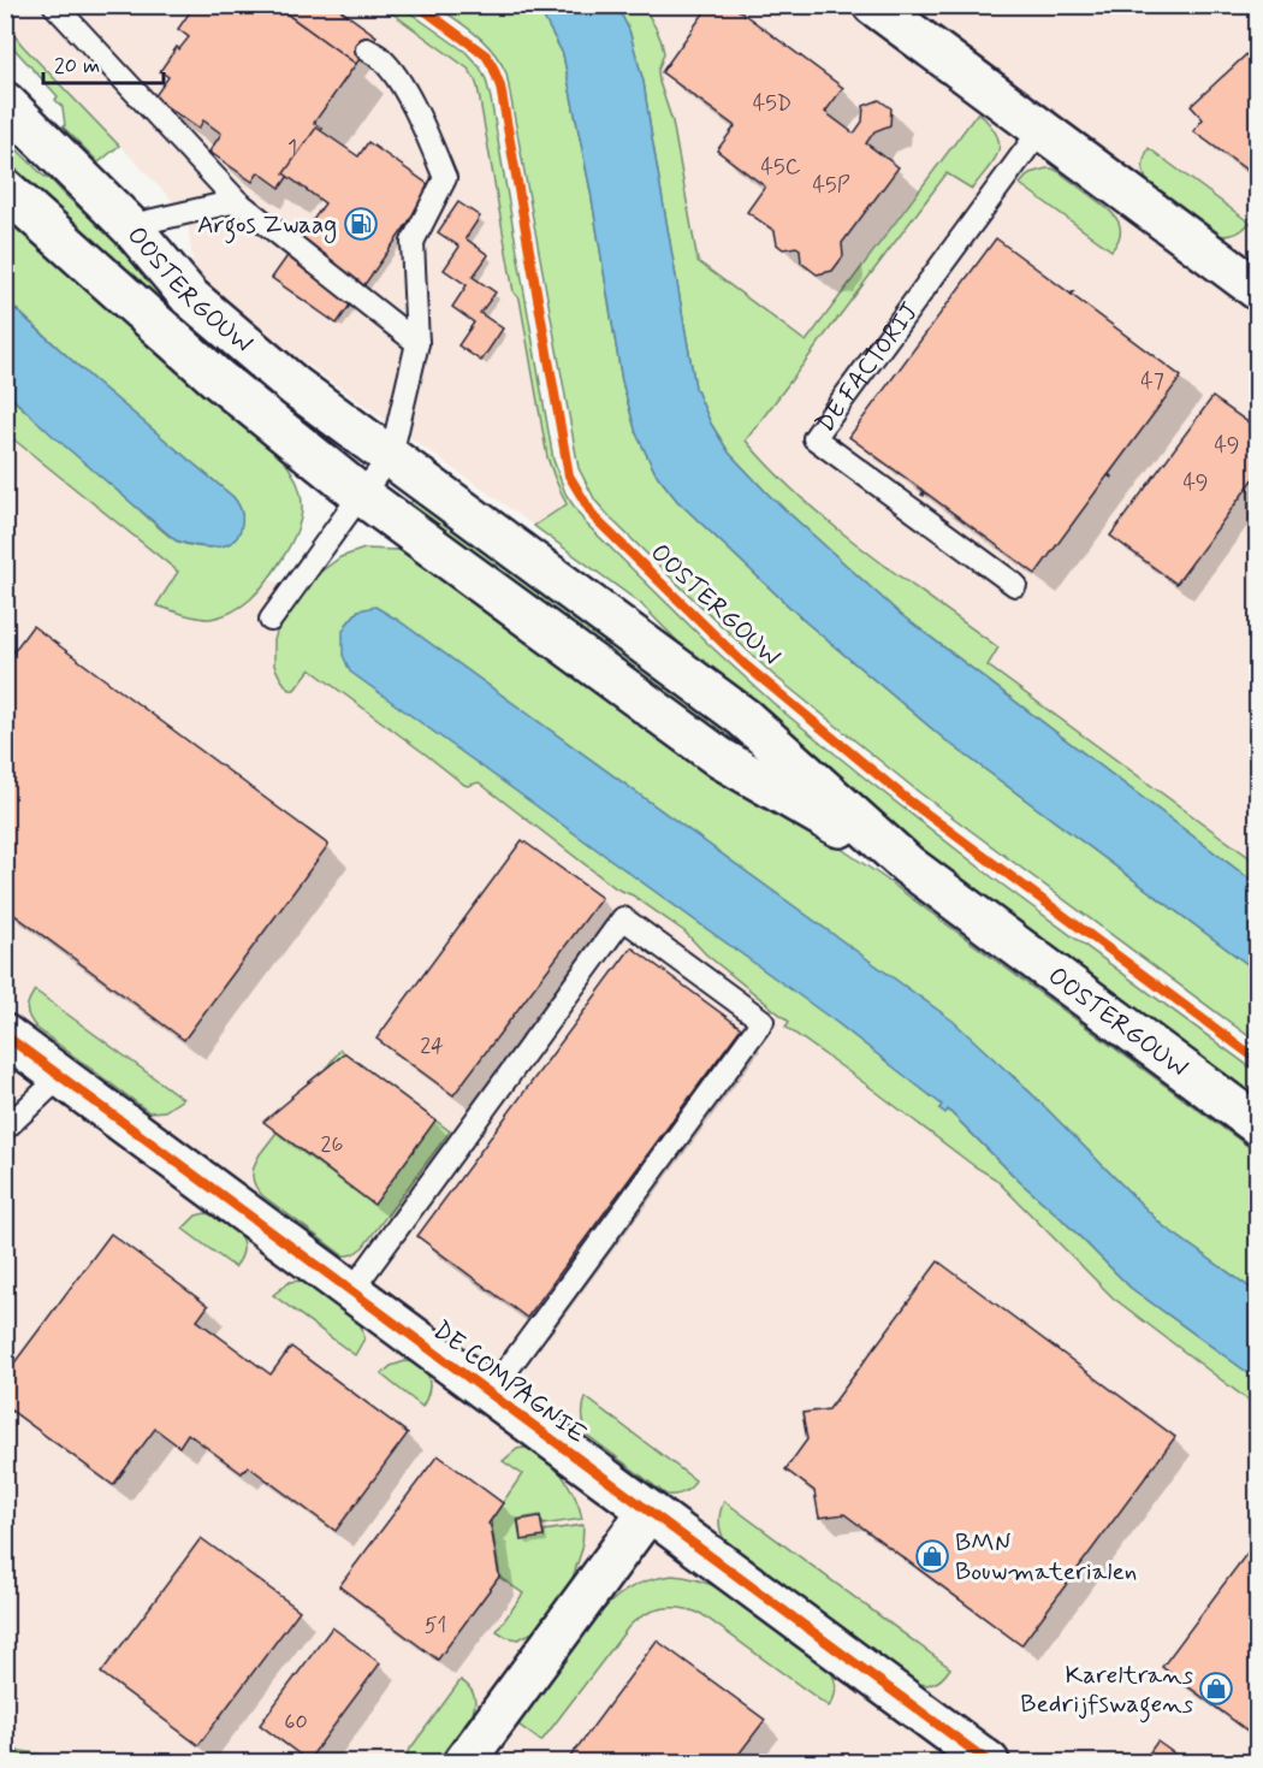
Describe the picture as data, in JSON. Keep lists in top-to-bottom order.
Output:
{
  "streets": {
    "main road": ["OOSTERGOUW", "DE COMPAGNIE"],
    "lane": ["DE FACTORIJ"]
  },
  "places": {
    "fuel station": ["Argos Zwaag"],
    "shop": ["BMN Bouwmaterialen", "Kareltrans Bedrijfswagens"]
  },
  "house_numbers": [
    "45D",
    "1",
    "45C",
    "45P",
    "47",
    "49",
    "49",
    "24",
    "26",
    "51",
    "60"
  ],
  "scale_bar": "20 m"
}
